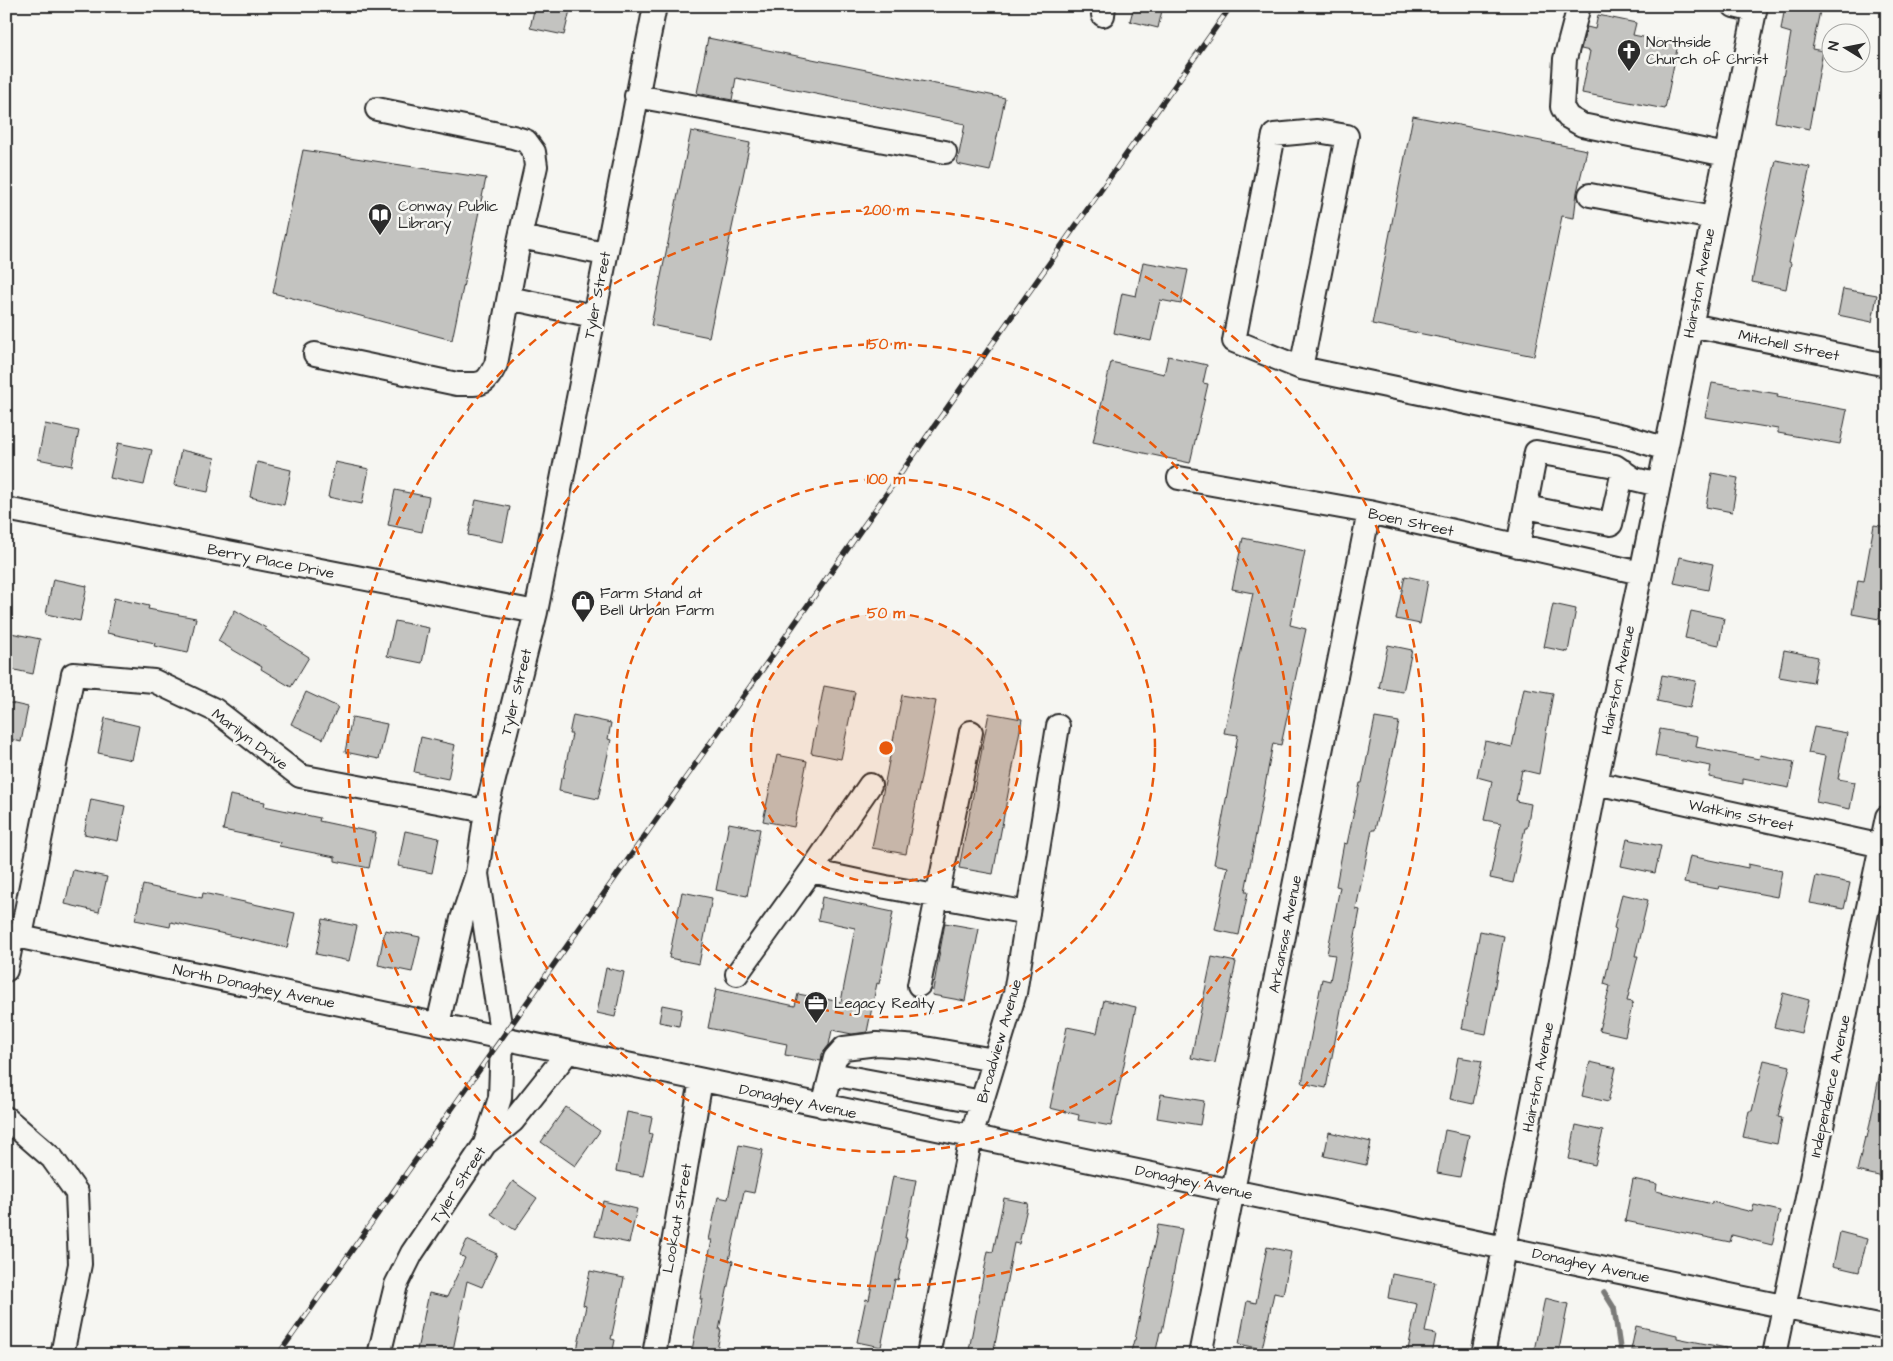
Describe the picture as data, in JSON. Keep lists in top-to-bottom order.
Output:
{
  "streets": {
    "street": [
      "Hairston Avenue",
      "Tyler Street",
      "Mitchell Street",
      "Boen Street",
      "Berry Place Drive",
      "Marilyn Drive",
      "Watkins Street",
      "Arkansas Avenue",
      "North Donaghey Avenue",
      "Broadview Avenue",
      "Independence Avenue",
      "Donaghey Avenue",
      "Lookout Street"
    ]
  },
  "crossings": [
    ["Hairston Avenue", "Mitchell Street"],
    ["Hairston Avenue", "Boen Street"],
    ["Hairston Avenue", "Watkins Street"],
    ["Hairston Avenue", "Donaghey Avenue"],
    ["Tyler Street", "Berry Place Drive"],
    ["Tyler Street", "Marilyn Drive"],
    ["Tyler Street", "North Donaghey Avenue"],
    ["Tyler Street", "Donaghey Avenue"],
    ["Boen Street", "Arkansas Avenue"],
    ["Marilyn Drive", "North Donaghey Avenue"],
    ["Watkins Street", "Independence Avenue"],
    ["Arkansas Avenue", "Donaghey Avenue"],
    ["North Donaghey Avenue", "Donaghey Avenue"],
    ["Broadview Avenue", "Donaghey Avenue"],
    ["Independence Avenue", "Donaghey Avenue"],
    ["Donaghey Avenue", "Lookout Street"]
  ],
  "places": {
    "church": ["Northside Church of Christ"],
    "library": ["Conway Public Library"],
    "shop": ["Farm Stand at Bell Urban Farm"],
    "office": ["Legacy Realty"]
  },
  "north": "left",
  "rings": [
    "200 m",
    "150 m",
    "100 m",
    "50 m"
  ]
}
